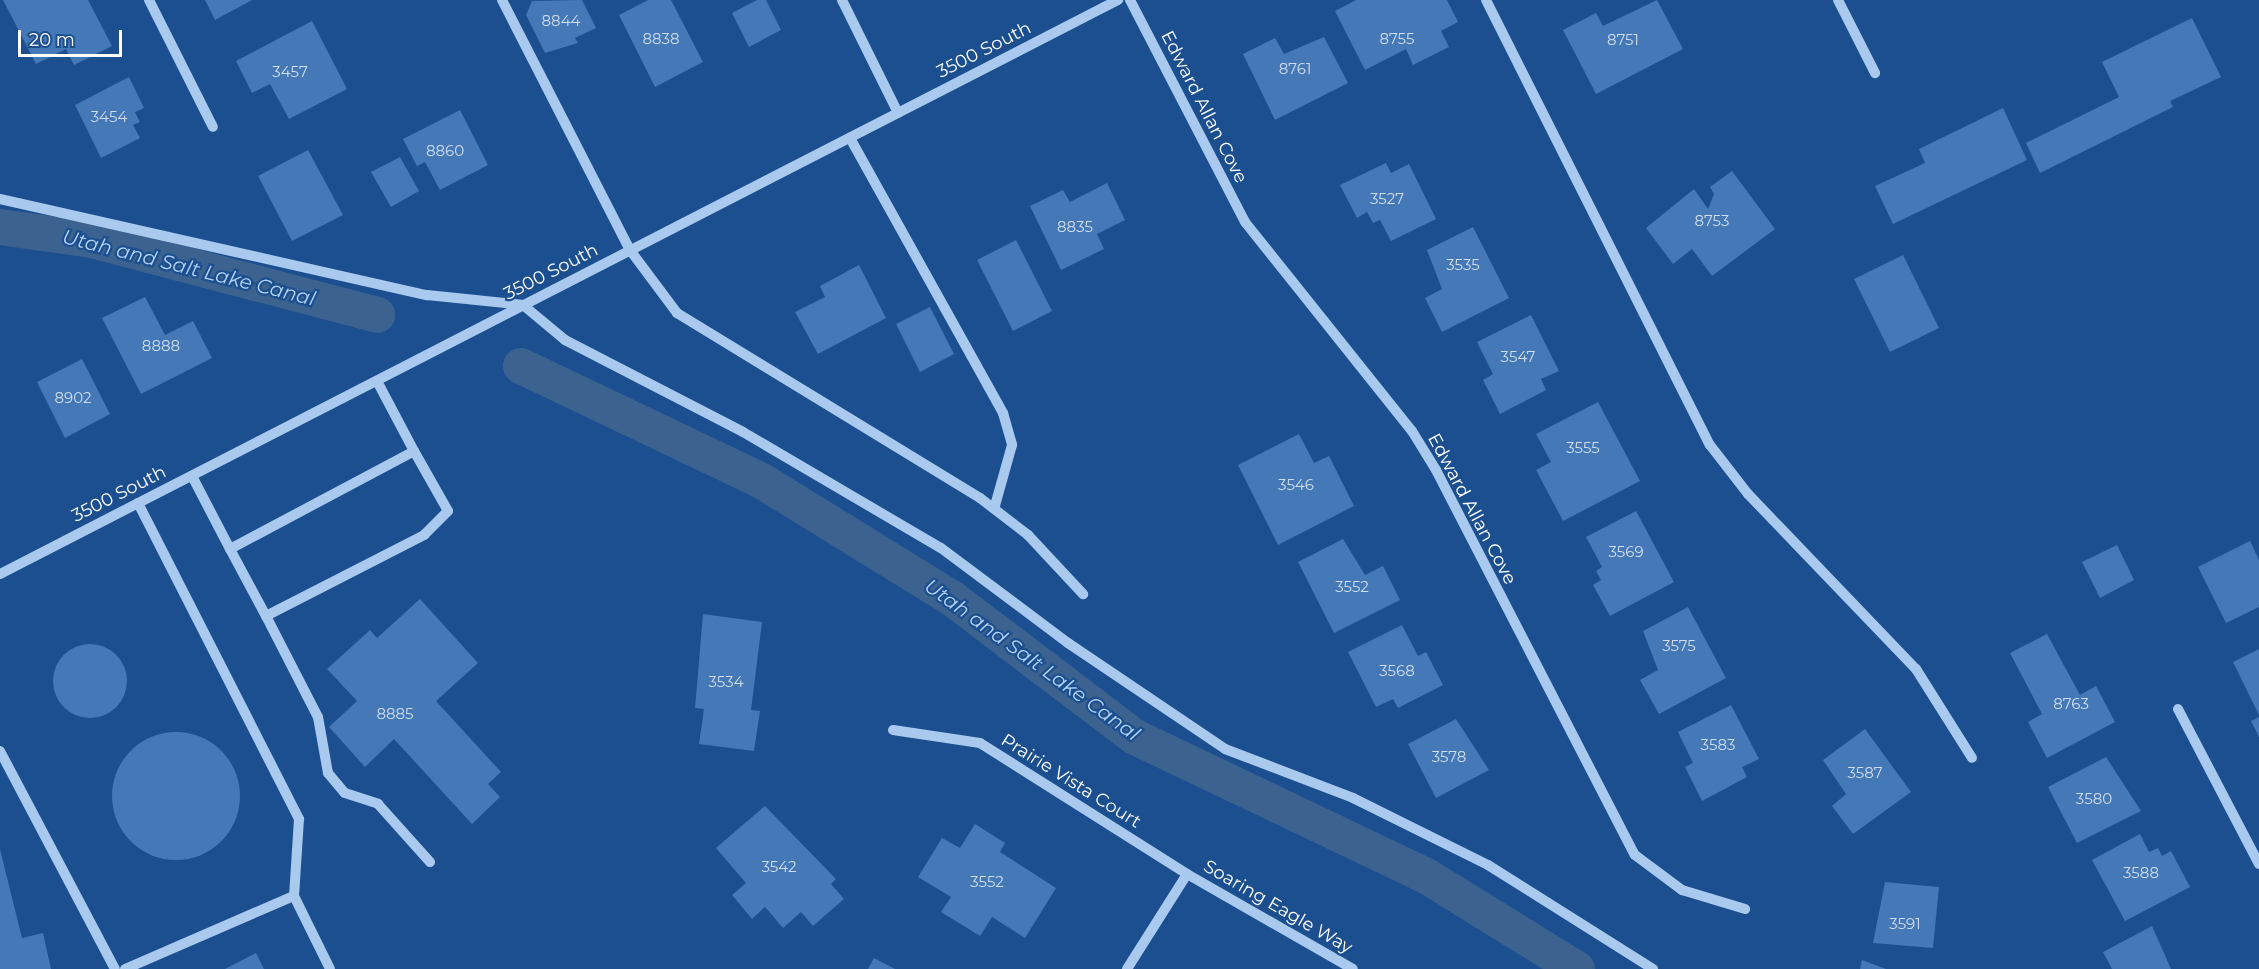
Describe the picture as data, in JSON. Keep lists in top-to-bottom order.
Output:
{
  "streets": {
    "street": [
      "3500 South",
      "Edward Allan Cove",
      "Prairie Vista Court",
      "Soaring Eagle Way"
    ]
  },
  "crossings": [
    ["Prairie Vista Court", "Soaring Eagle Way"]
  ],
  "water": ["Utah and Salt Lake Canal"],
  "house_numbers": [
    "8844",
    "8838",
    "8755",
    "8751",
    "8761",
    "3457",
    "3454",
    "8860",
    "3527",
    "8753",
    "8835",
    "3535",
    "8888",
    "3547",
    "8902",
    "3555",
    "3546",
    "3569",
    "3552",
    "3575",
    "3568",
    "3534",
    "8763",
    "8885",
    "3583",
    "3578",
    "3587",
    "3580",
    "3542",
    "3588",
    "3552",
    "3591"
  ],
  "scale_bar": "20 m"
}
